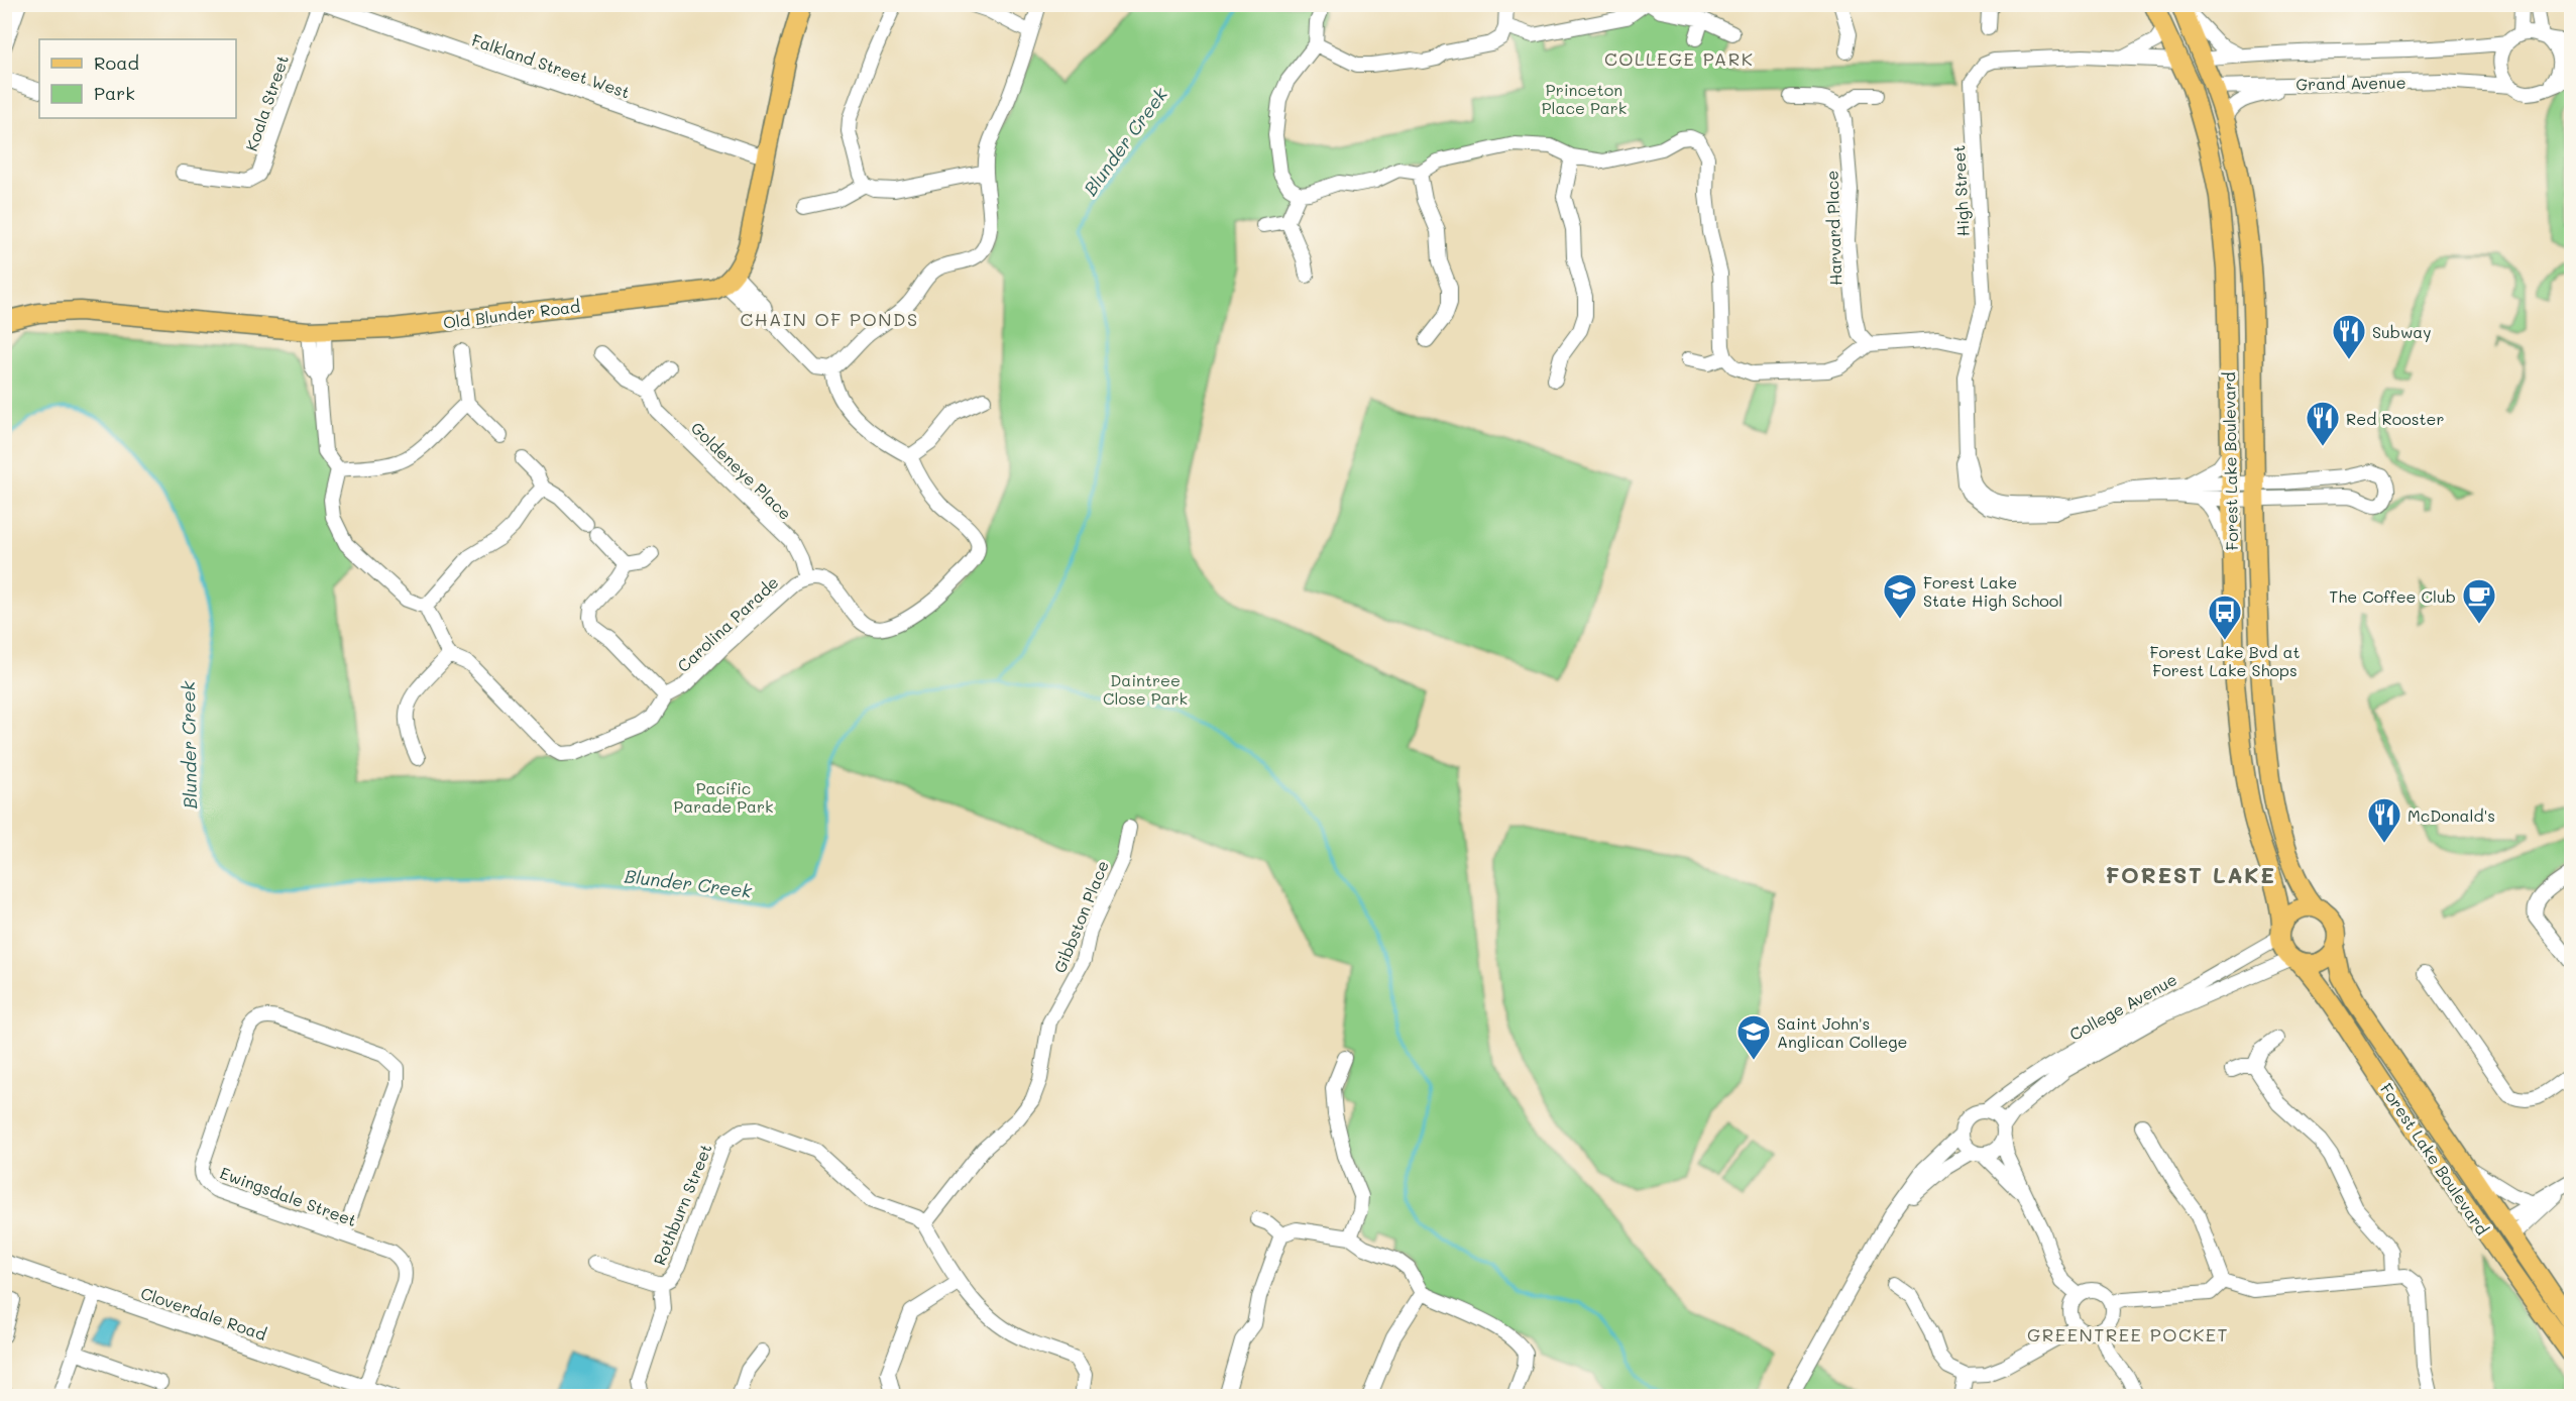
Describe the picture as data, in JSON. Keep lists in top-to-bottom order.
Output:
{
  "streets": {
    "main road": ["Grand Avenue", "Old Blunder Road", "Forest Lake Boulevard"],
    "street": [
      "Falkland Street West",
      "Koala Street",
      "High Street",
      "Harvard Place",
      "Goldeneye Place",
      "Carolina Parade",
      "Gibbston Place",
      "College Avenue",
      "Ewingsdale Street",
      "Rothburn Street",
      "Cloverdale Road"
    ]
  },
  "crossings": [
    ["Grand Avenue", "High Street"],
    ["Grand Avenue", "Forest Lake Boulevard"],
    ["High Street", "Forest Lake Boulevard"],
    ["Forest Lake Boulevard", "College Avenue"],
    ["Goldeneye Place", "Carolina Parade"],
    ["Gibbston Place", "Rothburn Street"],
    ["Ewingsdale Street", "Cloverdale Road"]
  ],
  "districts": [
    "COLLEGE PARK",
    "CHAIN OF PONDS",
    "FOREST LAKE",
    "GREENTREE POCKET"
  ],
  "water": ["Blunder Creek"],
  "parks": ["Princeton Place Park", "Daintree Close Park", "Pacific Parade Park"],
  "places": {
    "restaurant": ["Subway", "Red Rooster", "McDonald's"],
    "school or university": ["Forest Lake State High School", "Saint John's Anglican College"],
    "cafe": ["The Coffee Club"],
    "bus stop": ["Forest Lake Bvd at Forest Lake Shops"]
  },
  "legend": ["Road", "Park"]
}
